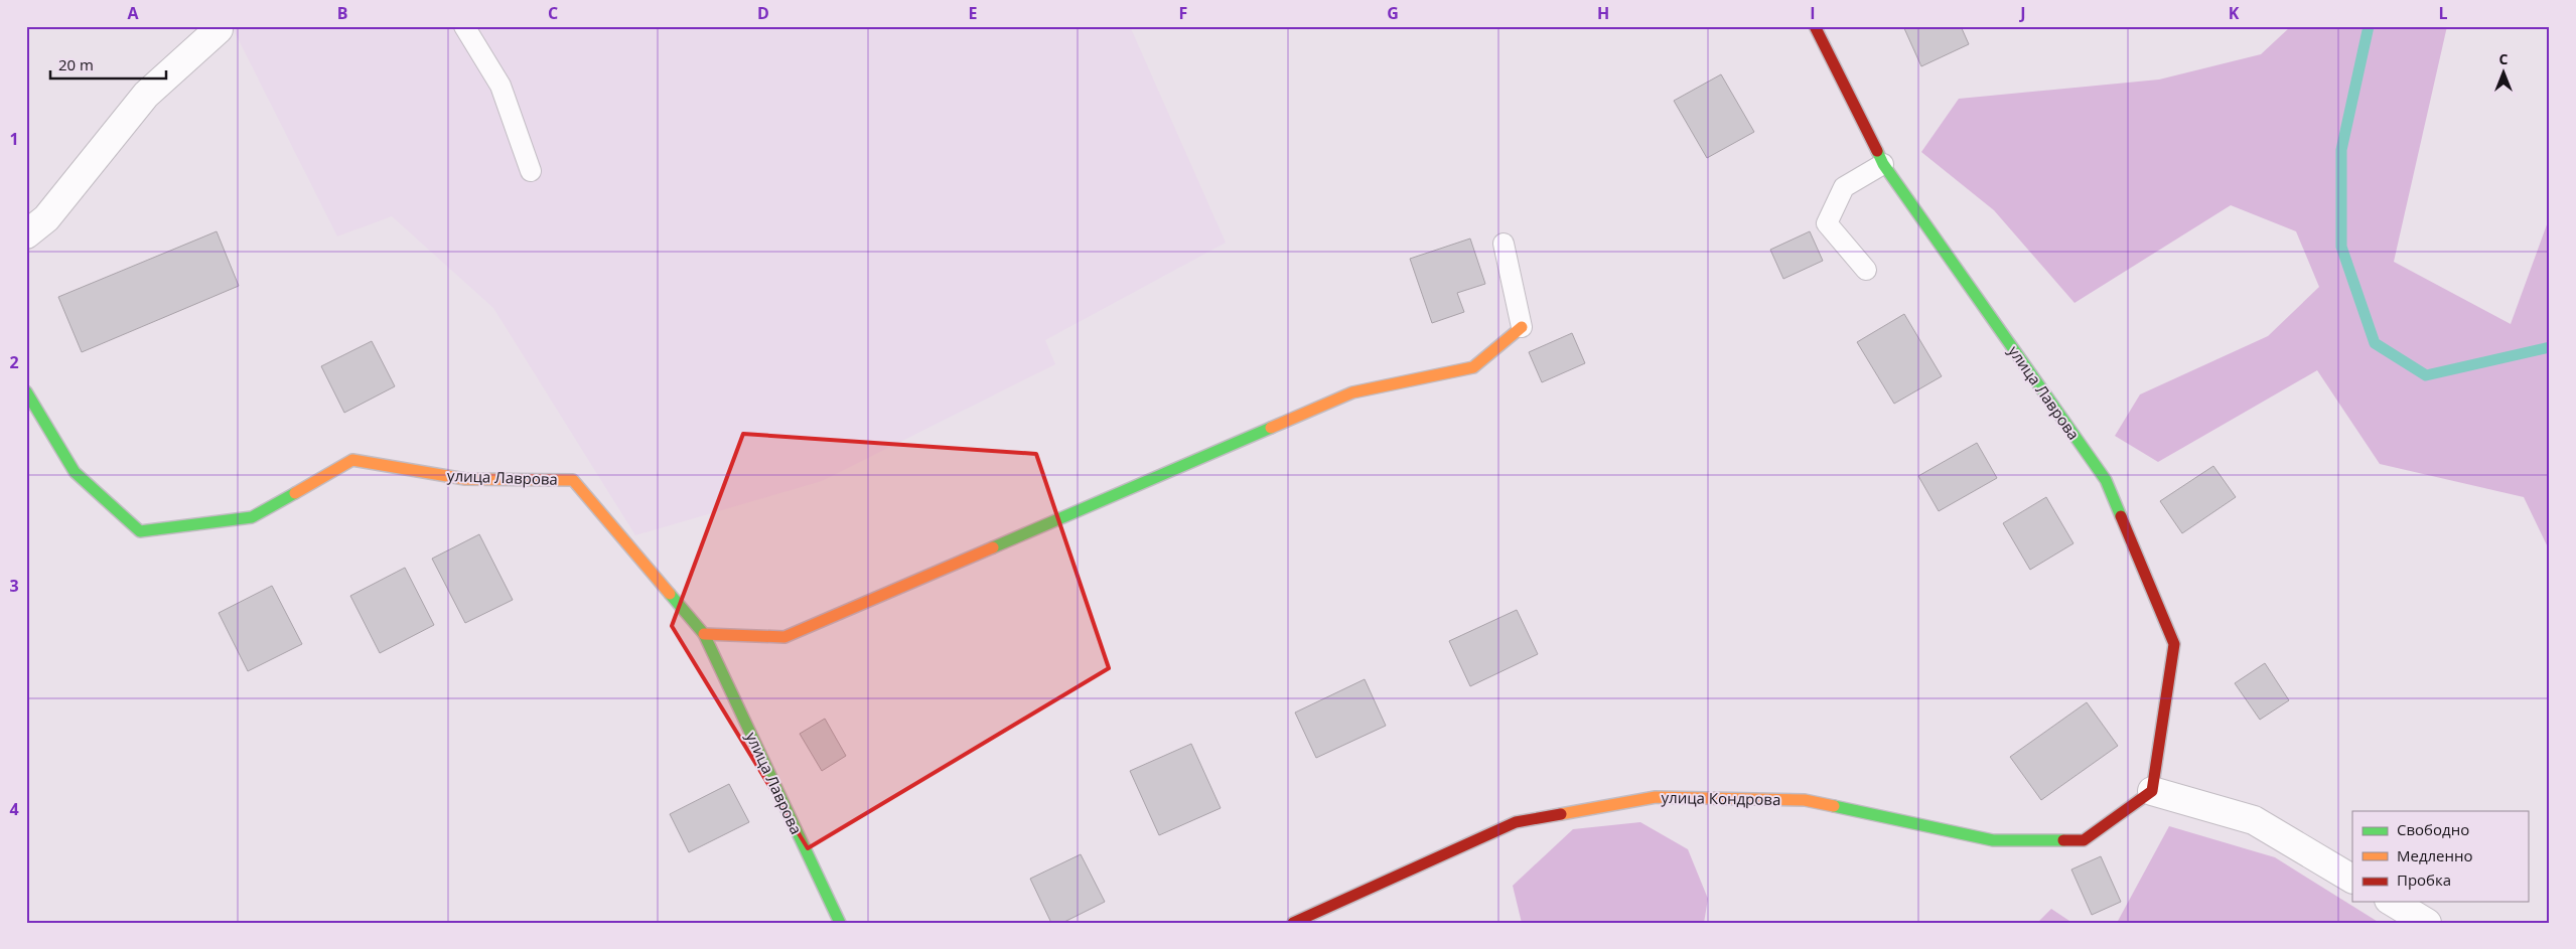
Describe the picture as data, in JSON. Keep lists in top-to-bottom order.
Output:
{
  "streets": {
    "street": ["улица Лаврова", "улица Кондрова"]
  },
  "crossings": [
    ["улица Лаврова", "улица Кондрова"]
  ],
  "legend": ["Свободно", "Медленно", "Пробка"],
  "scale_bar": "20 m",
  "north": "top",
  "grid": {
    "columns": [
      "A",
      "B",
      "C",
      "D",
      "E",
      "F",
      "G",
      "H",
      "I",
      "J",
      "K",
      "L"
    ],
    "rows": [
      "1",
      "2",
      "3",
      "4"
    ]
  }
}
